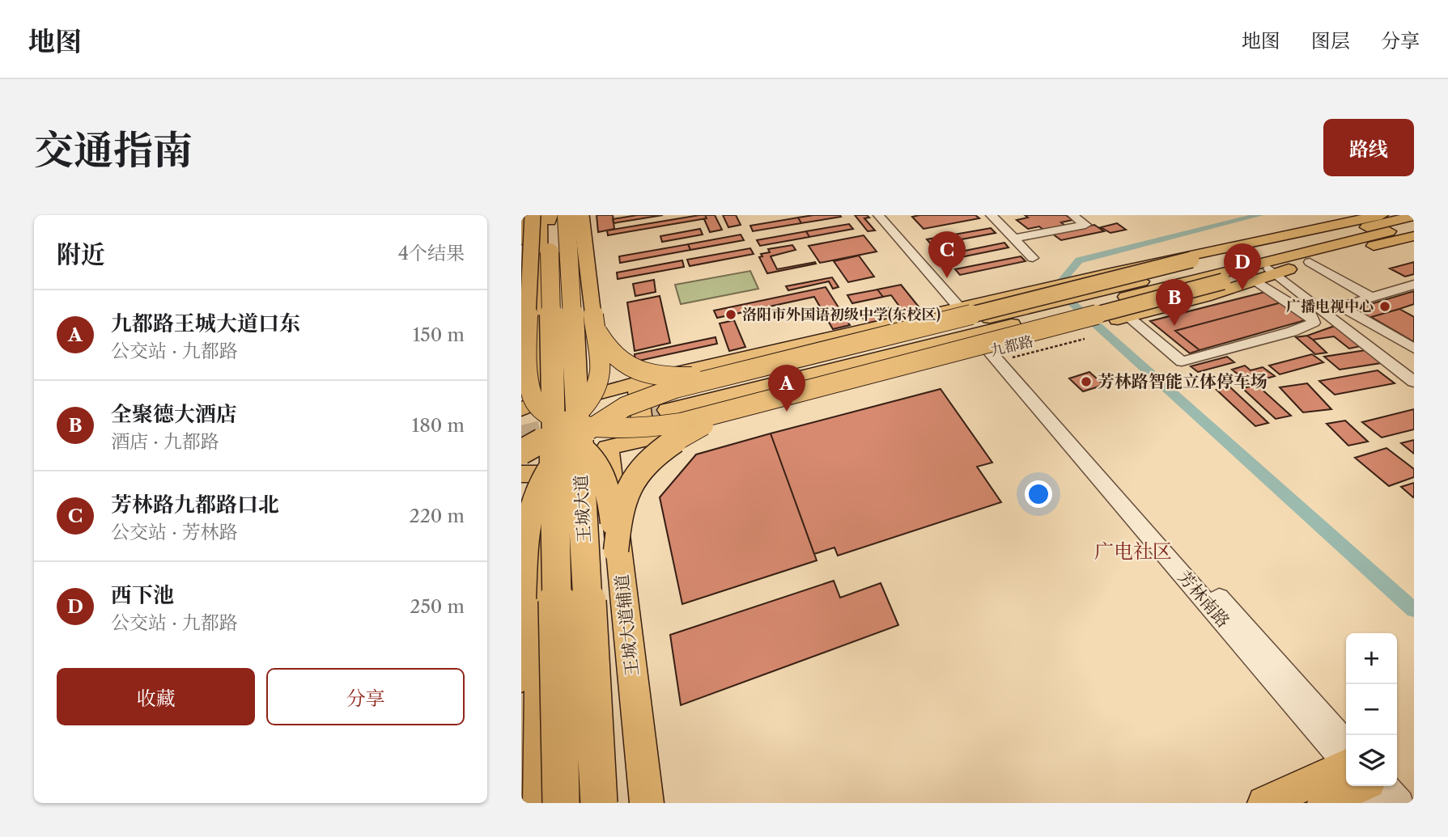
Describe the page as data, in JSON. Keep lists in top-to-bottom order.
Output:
{
  "streets": {
    "highway": ["王城大道"],
    "main road": ["九都路", "王城大道辅道"],
    "street": ["芳林南路"]
  },
  "crossings": [
    ["九都路", "王城大道"],
    ["九都路", "芳林南路"],
    ["九都路", "王城大道辅道"],
    ["王城大道", "王城大道辅道"]
  ],
  "districts": ["广电社区"],
  "places": ["广播电视中心", "洛阳市外国语初级中学(东校区)", "芳林路智能立体停车场"],
  "page": {
    "header": "地图",
    "nav": ["地图", "图层", "分享"],
    "title": "交通指南",
    "buttons": [
      "路线",
      ["收藏", "分享"]
    ],
    "heading": ["附近", "4个结果"],
    "pins": [
      "C",
      "D",
      "B",
      "A"
    ],
    "list": [
      {
        "mark": "A",
        "name": "九都路王城大道口东",
        "note": "公交站 · 九都路",
        "value": "150 m"
      },
      {
        "mark": "B",
        "name": "全聚德大酒店",
        "note": "酒店 · 九都路",
        "value": "180 m"
      },
      {
        "mark": "C",
        "name": "芳林路九都路口北",
        "note": "公交站 · 芳林路",
        "value": "220 m"
      },
      {
        "mark": "D",
        "name": "西下池",
        "note": "公交站 · 九都路",
        "value": "250 m"
      }
    ],
    "map_buttons": ["+", "−"]
  }
}
